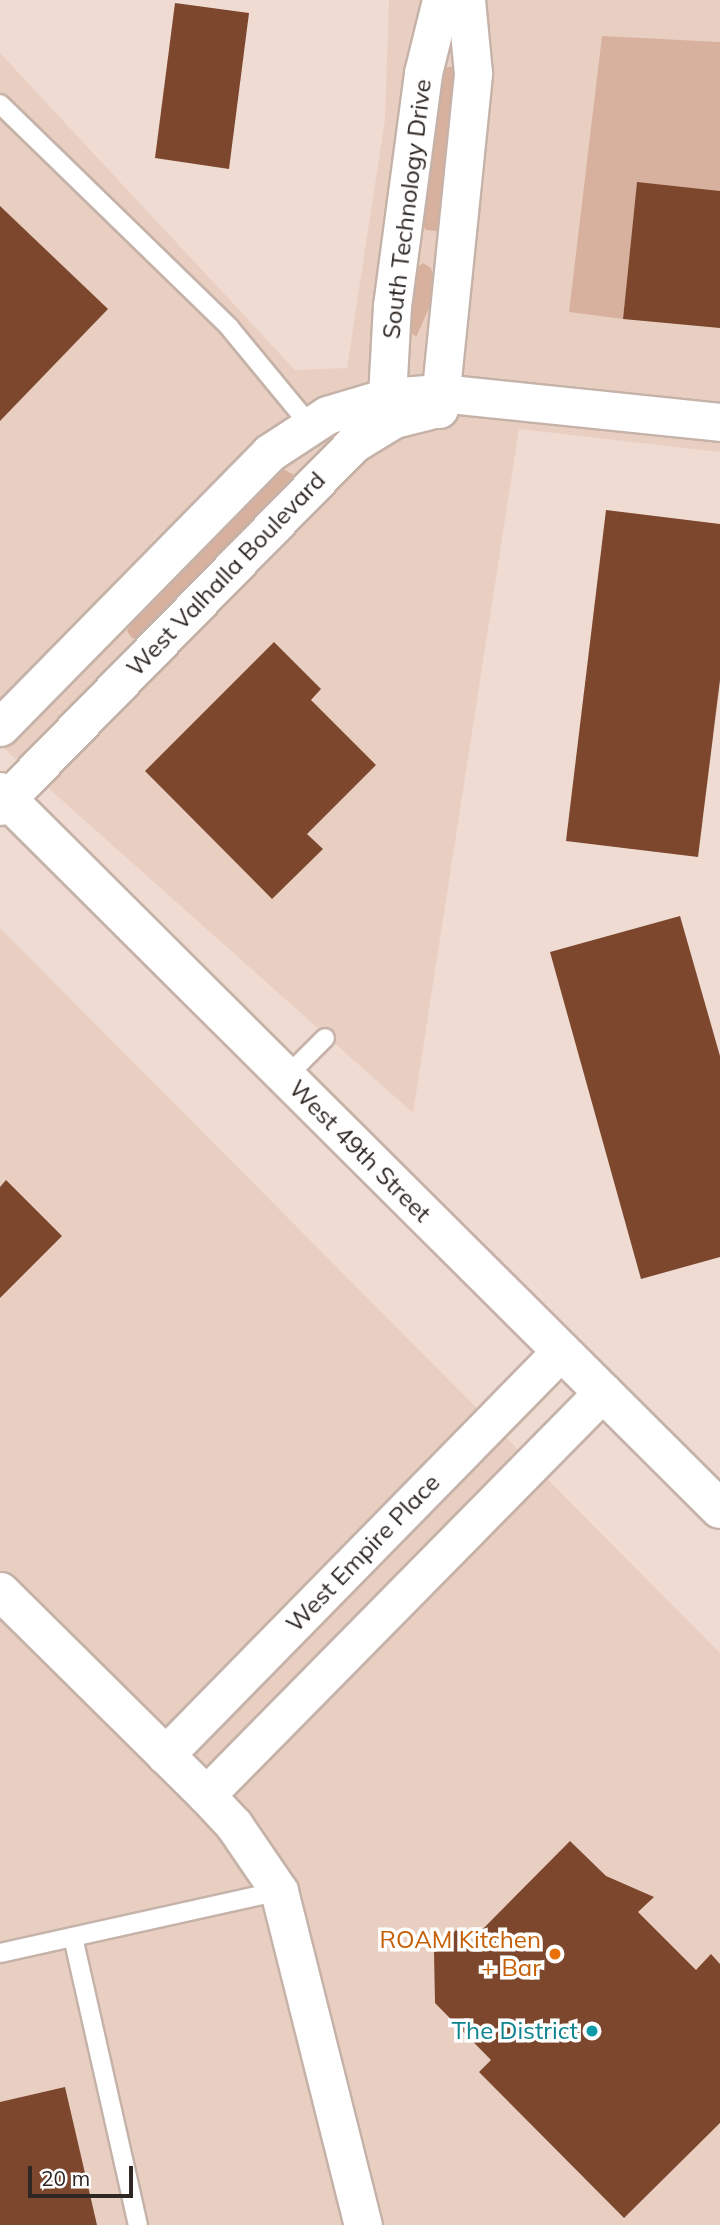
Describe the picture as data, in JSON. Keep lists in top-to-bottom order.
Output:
{
  "streets": {
    "main road": ["West 49th Street"],
    "street": ["South Technology Drive", "West Valhalla Boulevard", "West Empire Place"]
  },
  "crossings": [
    ["South Technology Drive", "West Valhalla Boulevard"],
    ["West Valhalla Boulevard", "West 49th Street"],
    ["West 49th Street", "West Empire Place"]
  ],
  "places": ["ROAM Kitchen + Bar", "The District"],
  "scale_bar": "20 m"
}
